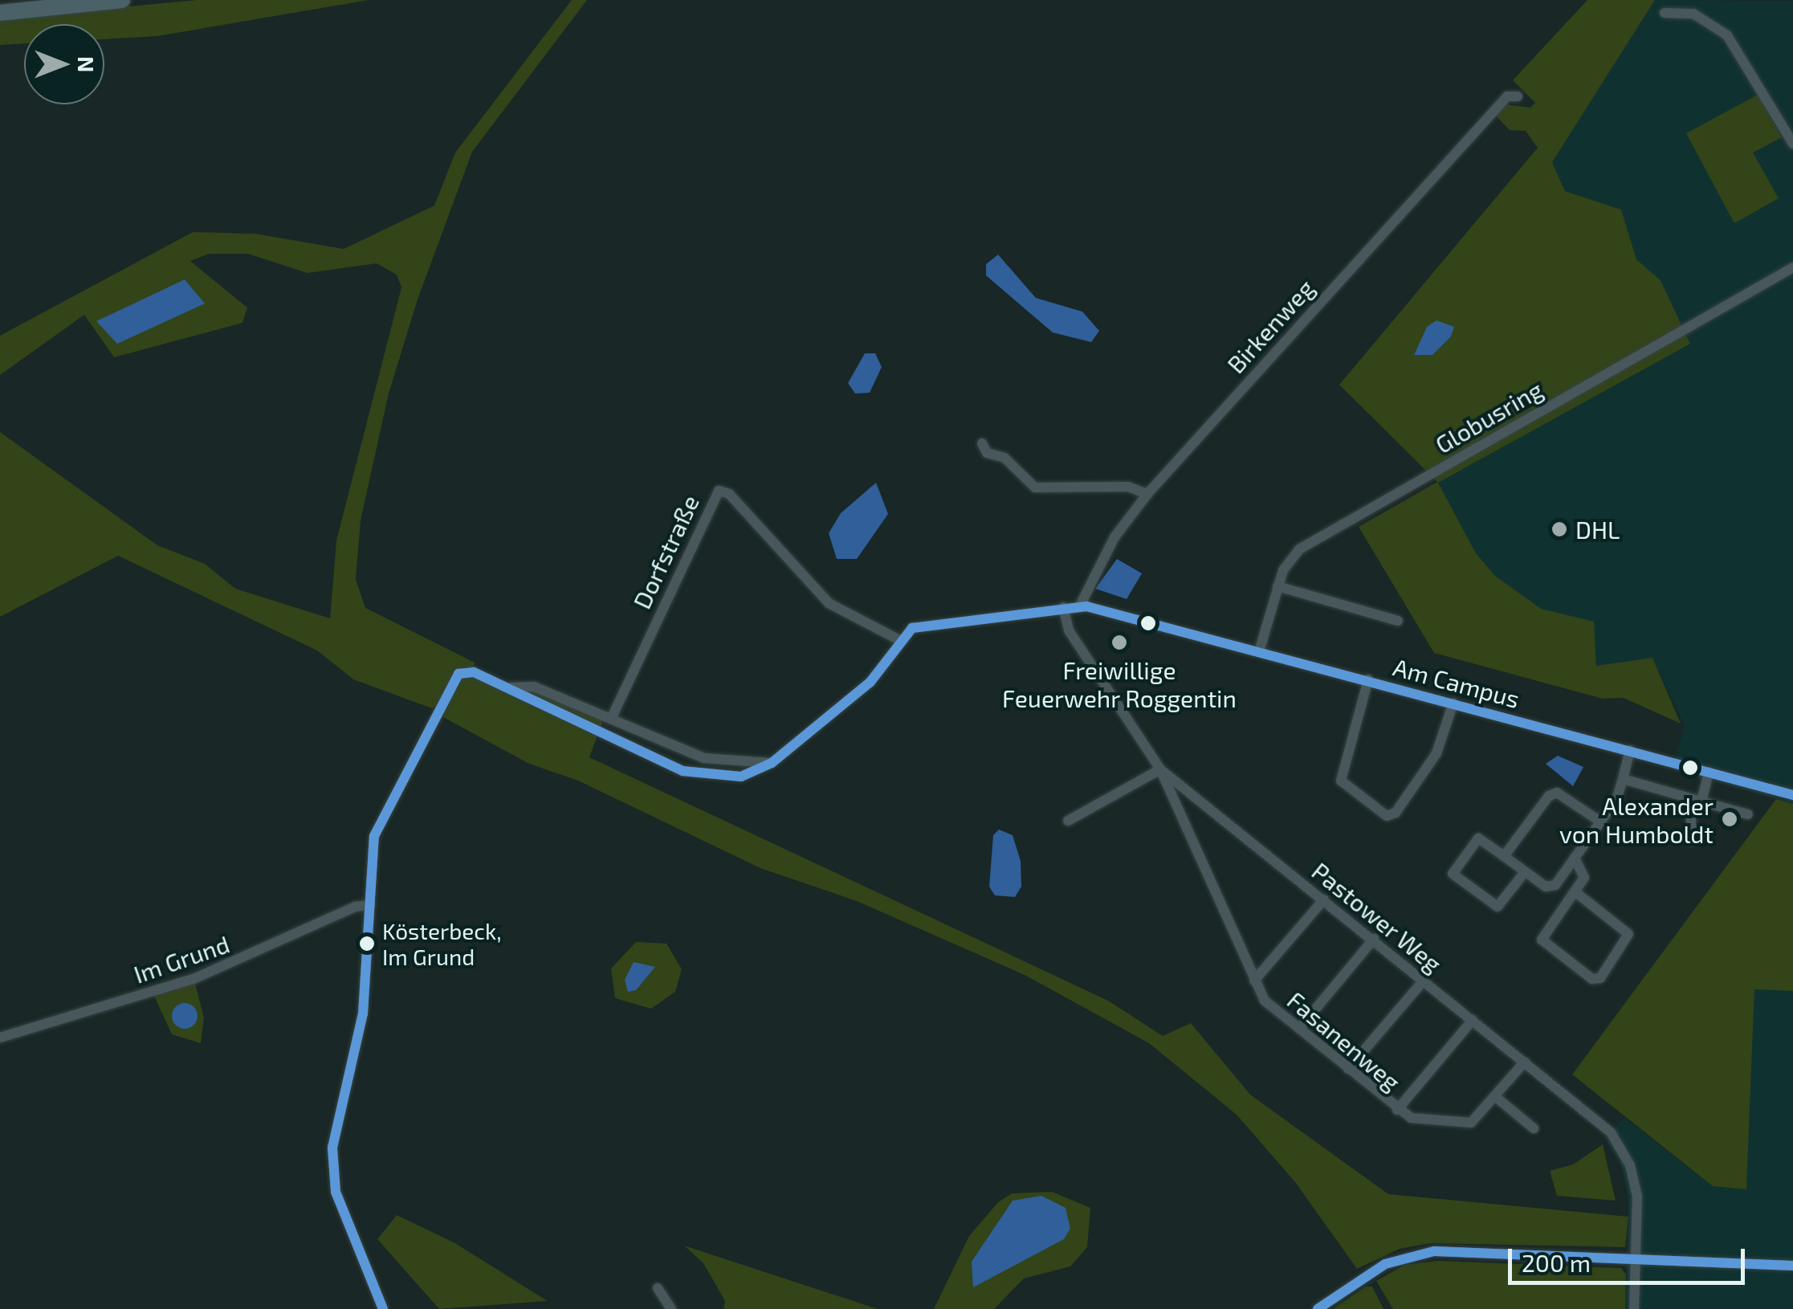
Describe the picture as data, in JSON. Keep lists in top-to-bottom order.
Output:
{
  "streets": {
    "street": [
      "Birkenweg",
      "Globusring",
      "Dorfstraße",
      "Am Campus",
      "Pastower Weg",
      "Im Grund",
      "Fasanenweg"
    ]
  },
  "crossings": [
    ["Globusring", "Am Campus"],
    ["Pastower Weg", "Fasanenweg"]
  ],
  "places": [
    "DHL",
    "Freiwillige Feuerwehr Roggentin",
    "Alexander von Humboldt",
    "Kösterbeck, Im Grund"
  ],
  "scale_bar": "200 m",
  "north": "right"
}
